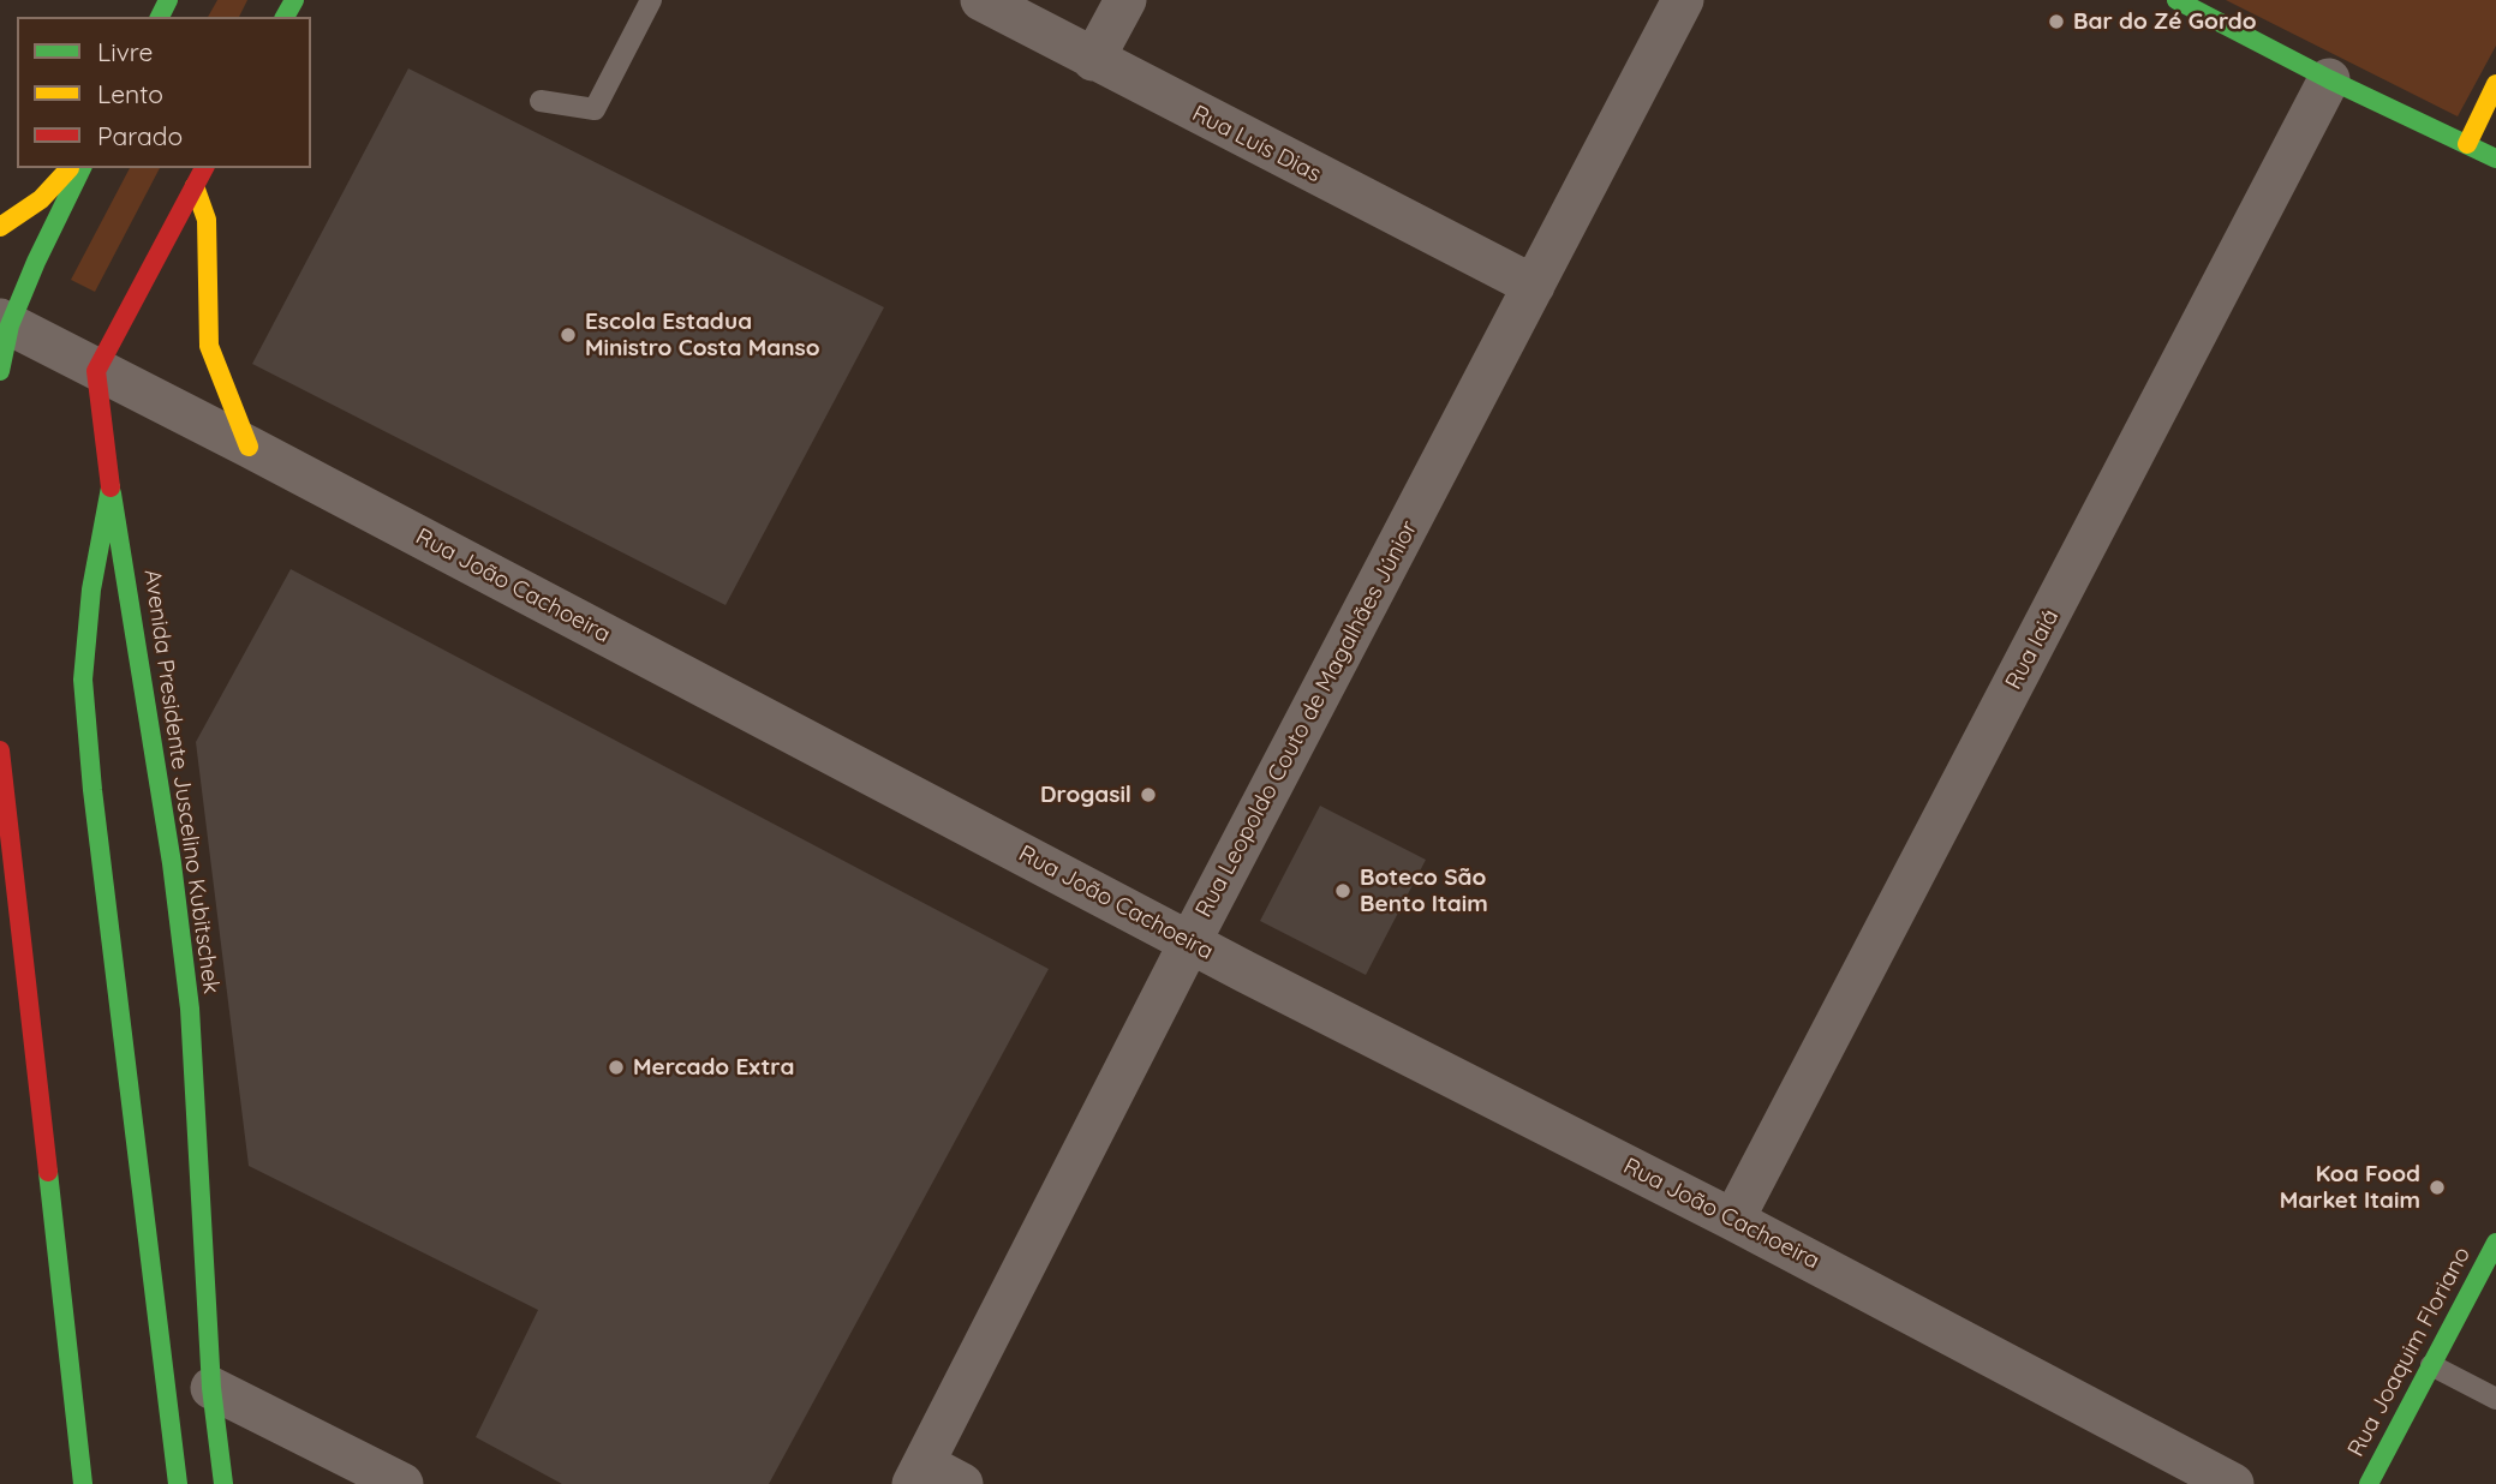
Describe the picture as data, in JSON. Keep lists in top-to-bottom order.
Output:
{
  "streets": {
    "main road": ["Avenida Presidente Juscelino Kubitschek", "Rua Joaquim Floriano"],
    "street": [
      "Rua Luís Dias",
      "Rua João Cachoeira",
      "Rua Iaiá",
      "Rua Leopoldo Couto de Magalhães Júnior"
    ]
  },
  "crossings": [
    ["Rua Luís Dias", "Rua Leopoldo Couto de Magalhães Júnior"],
    ["Rua João Cachoeira", "Rua Iaiá"],
    ["Rua João Cachoeira", "Rua Leopoldo Couto de Magalhães Júnior"],
    ["Rua João Cachoeira", "Avenida Presidente Juscelino Kubitschek"]
  ],
  "places": [
    "Bar do Zé Gordo",
    "Escola Estadua Ministro Costa Manso",
    "Drogasil",
    "Boteco São Bento Itaim",
    "Mercado Extra",
    "Koa Food Market Itaim"
  ],
  "legend": ["Livre", "Lento", "Parado"]
}
